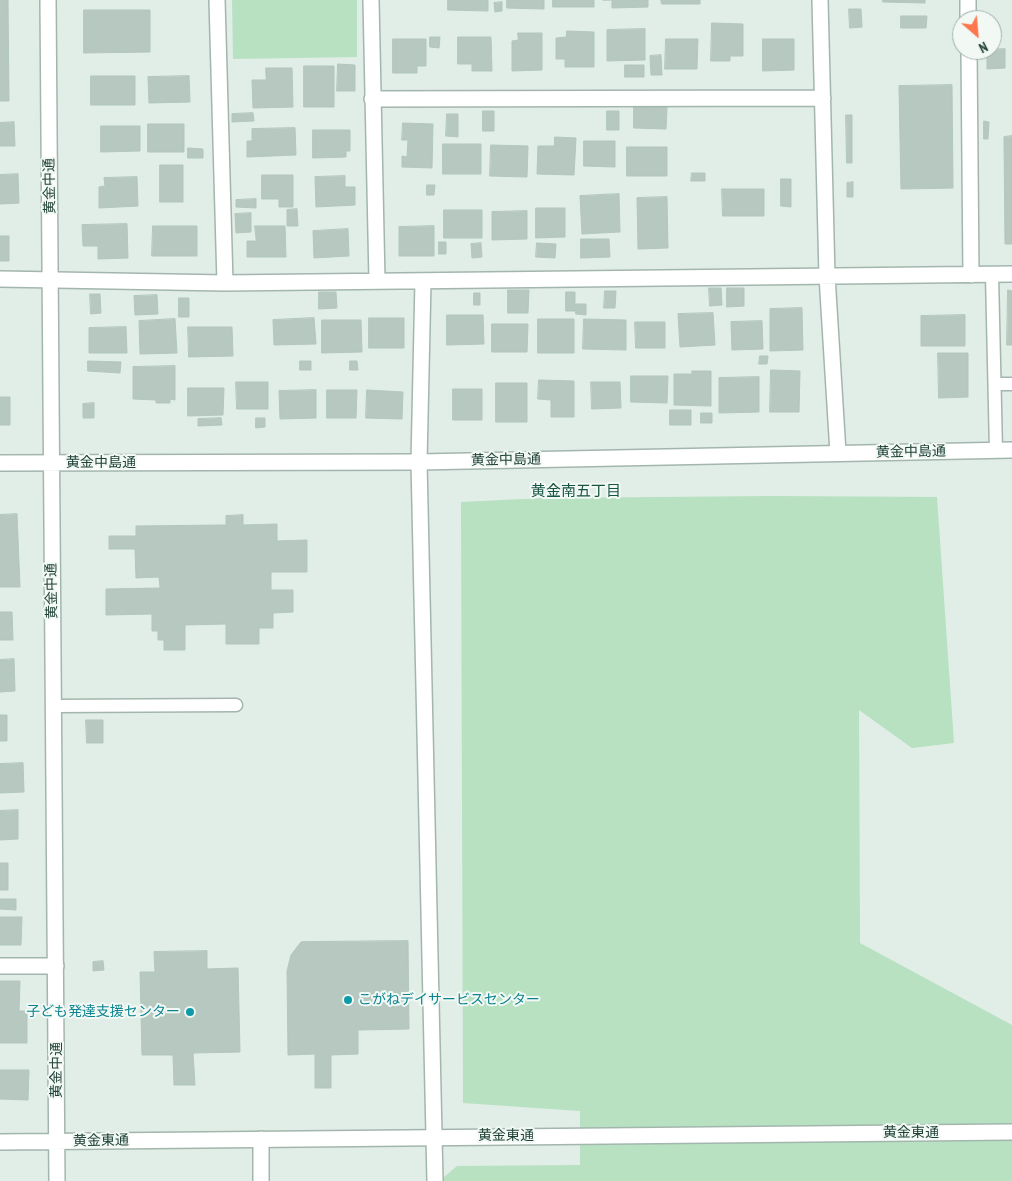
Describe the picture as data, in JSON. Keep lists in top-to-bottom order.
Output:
{
  "streets": {
    "street": ["黄金中通", "黄金中島通", "黄金東通"]
  },
  "crossings": [
    ["黄金中通", "黄金中島通"],
    ["黄金中通", "黄金東通"]
  ],
  "districts": ["黄金南五丁目"],
  "places": ["こがねデイサービスセンター", "子ども発達支援センター"],
  "north": "bottom right"
}
